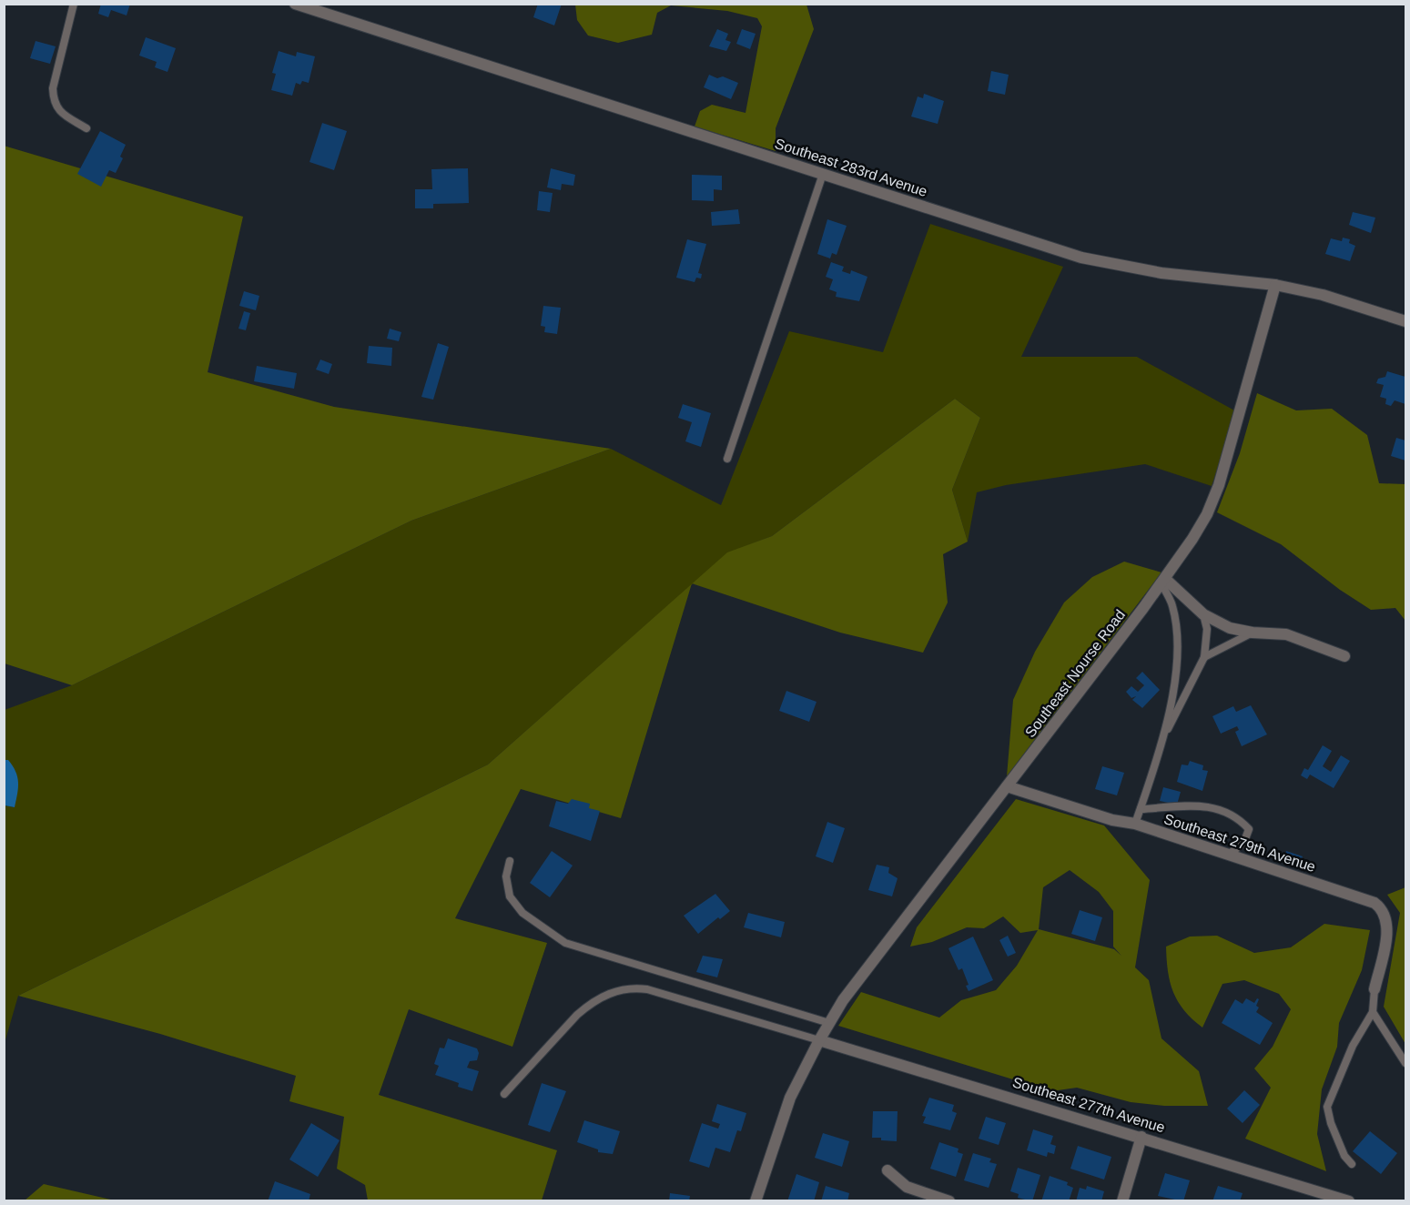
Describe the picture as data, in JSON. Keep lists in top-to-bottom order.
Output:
{
  "streets": {
    "street": [
      "Southeast 283rd Avenue",
      "Southeast Nourse Road",
      "Southeast 279th Avenue",
      "Southeast 277th Avenue"
    ]
  },
  "crossings": [
    ["Southeast 283rd Avenue", "Southeast Nourse Road"],
    ["Southeast Nourse Road", "Southeast 279th Avenue"],
    ["Southeast Nourse Road", "Southeast 277th Avenue"]
  ]
}
